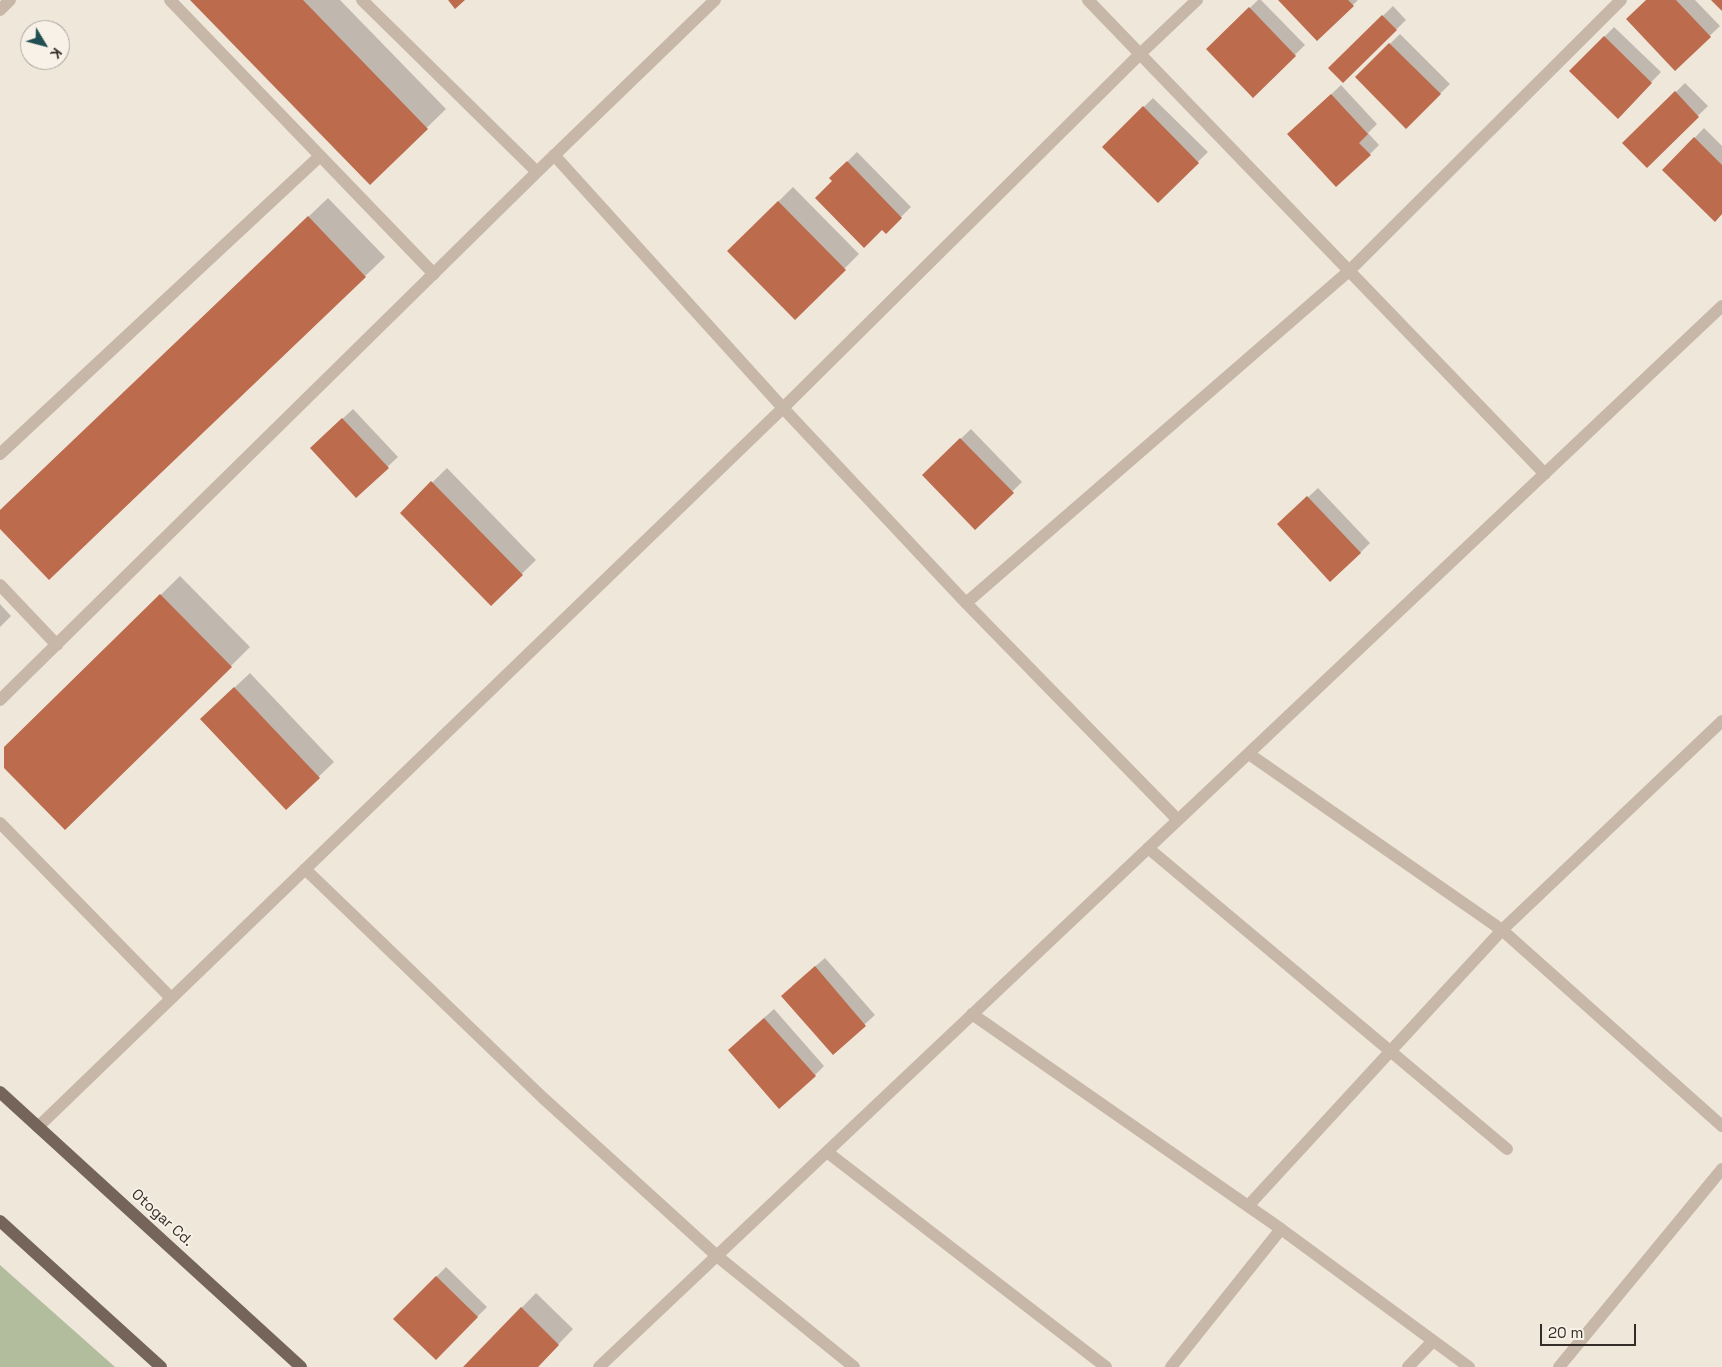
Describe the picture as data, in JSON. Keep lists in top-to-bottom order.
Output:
{
  "streets": {
    "main road": ["Otogar Cd."]
  },
  "scale_bar": "20 m",
  "north": "bottom right"
}
